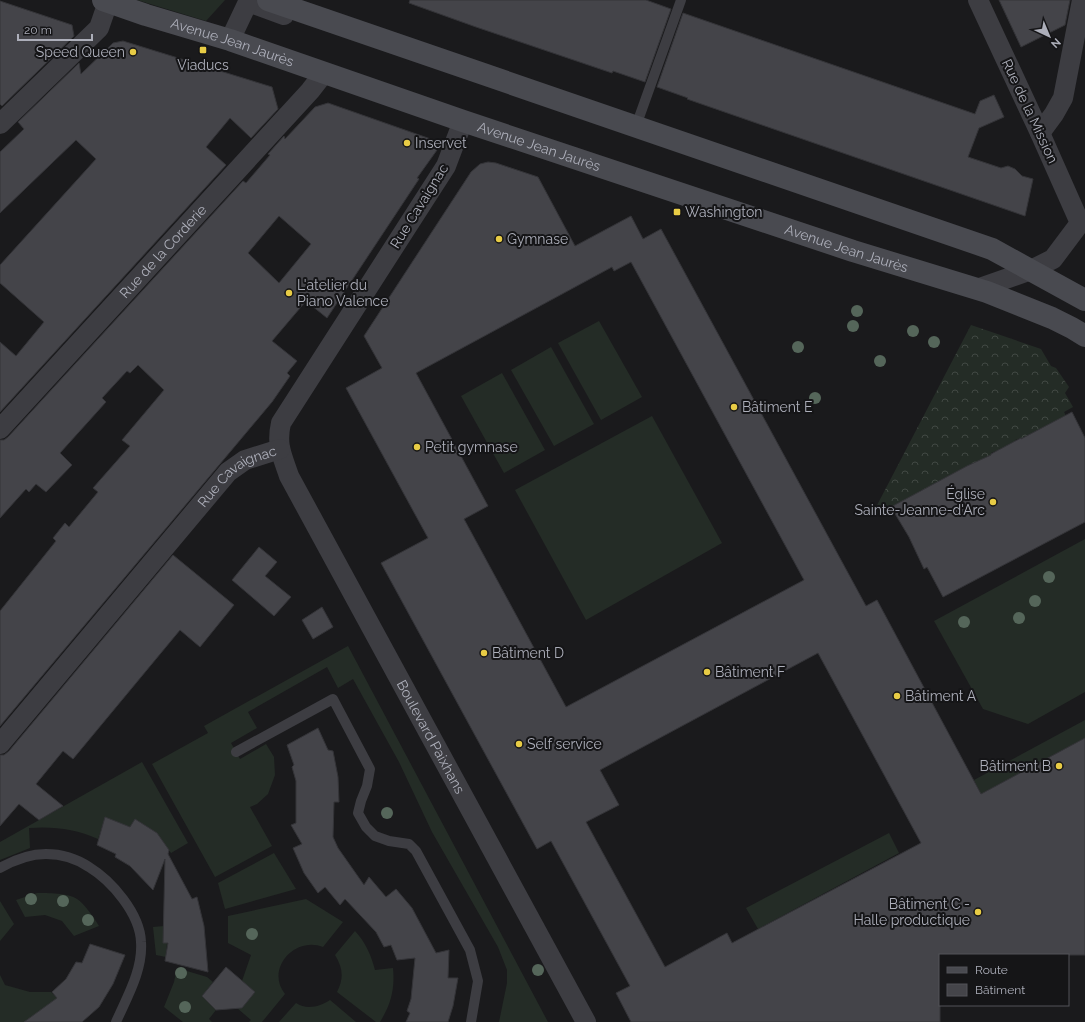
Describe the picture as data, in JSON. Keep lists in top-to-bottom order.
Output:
{
  "streets": {
    "main road": ["Avenue Jean Jaurès"],
    "street": [
      "Rue de la Mission",
      "Rue Cavaignac",
      "Rue de la Corderie",
      "Boulevard Paixhans"
    ]
  },
  "crossings": [
    ["Avenue Jean Jaurès", "Rue Cavaignac"],
    ["Avenue Jean Jaurès", "Rue de la Corderie"],
    ["Rue Cavaignac", "Boulevard Paixhans"]
  ],
  "places": {
    "transit": ["Viaducs", "Washington"],
    "other": [
      "Speed Queen",
      "Inservet",
      "Gymnase",
      "L'atelier du Piano Valence",
      "Bâtiment E",
      "Petit gymnase",
      "Église Sainte-Jeanne-d'Arc",
      "Bâtiment D",
      "Bâtiment F",
      "Bâtiment A",
      "Self service",
      "Bâtiment B",
      "Bâtiment C - Halle productique"
    ]
  },
  "legend": ["Route", "Bâtiment"],
  "scale_bar": "20 m",
  "north": "bottom right"
}
